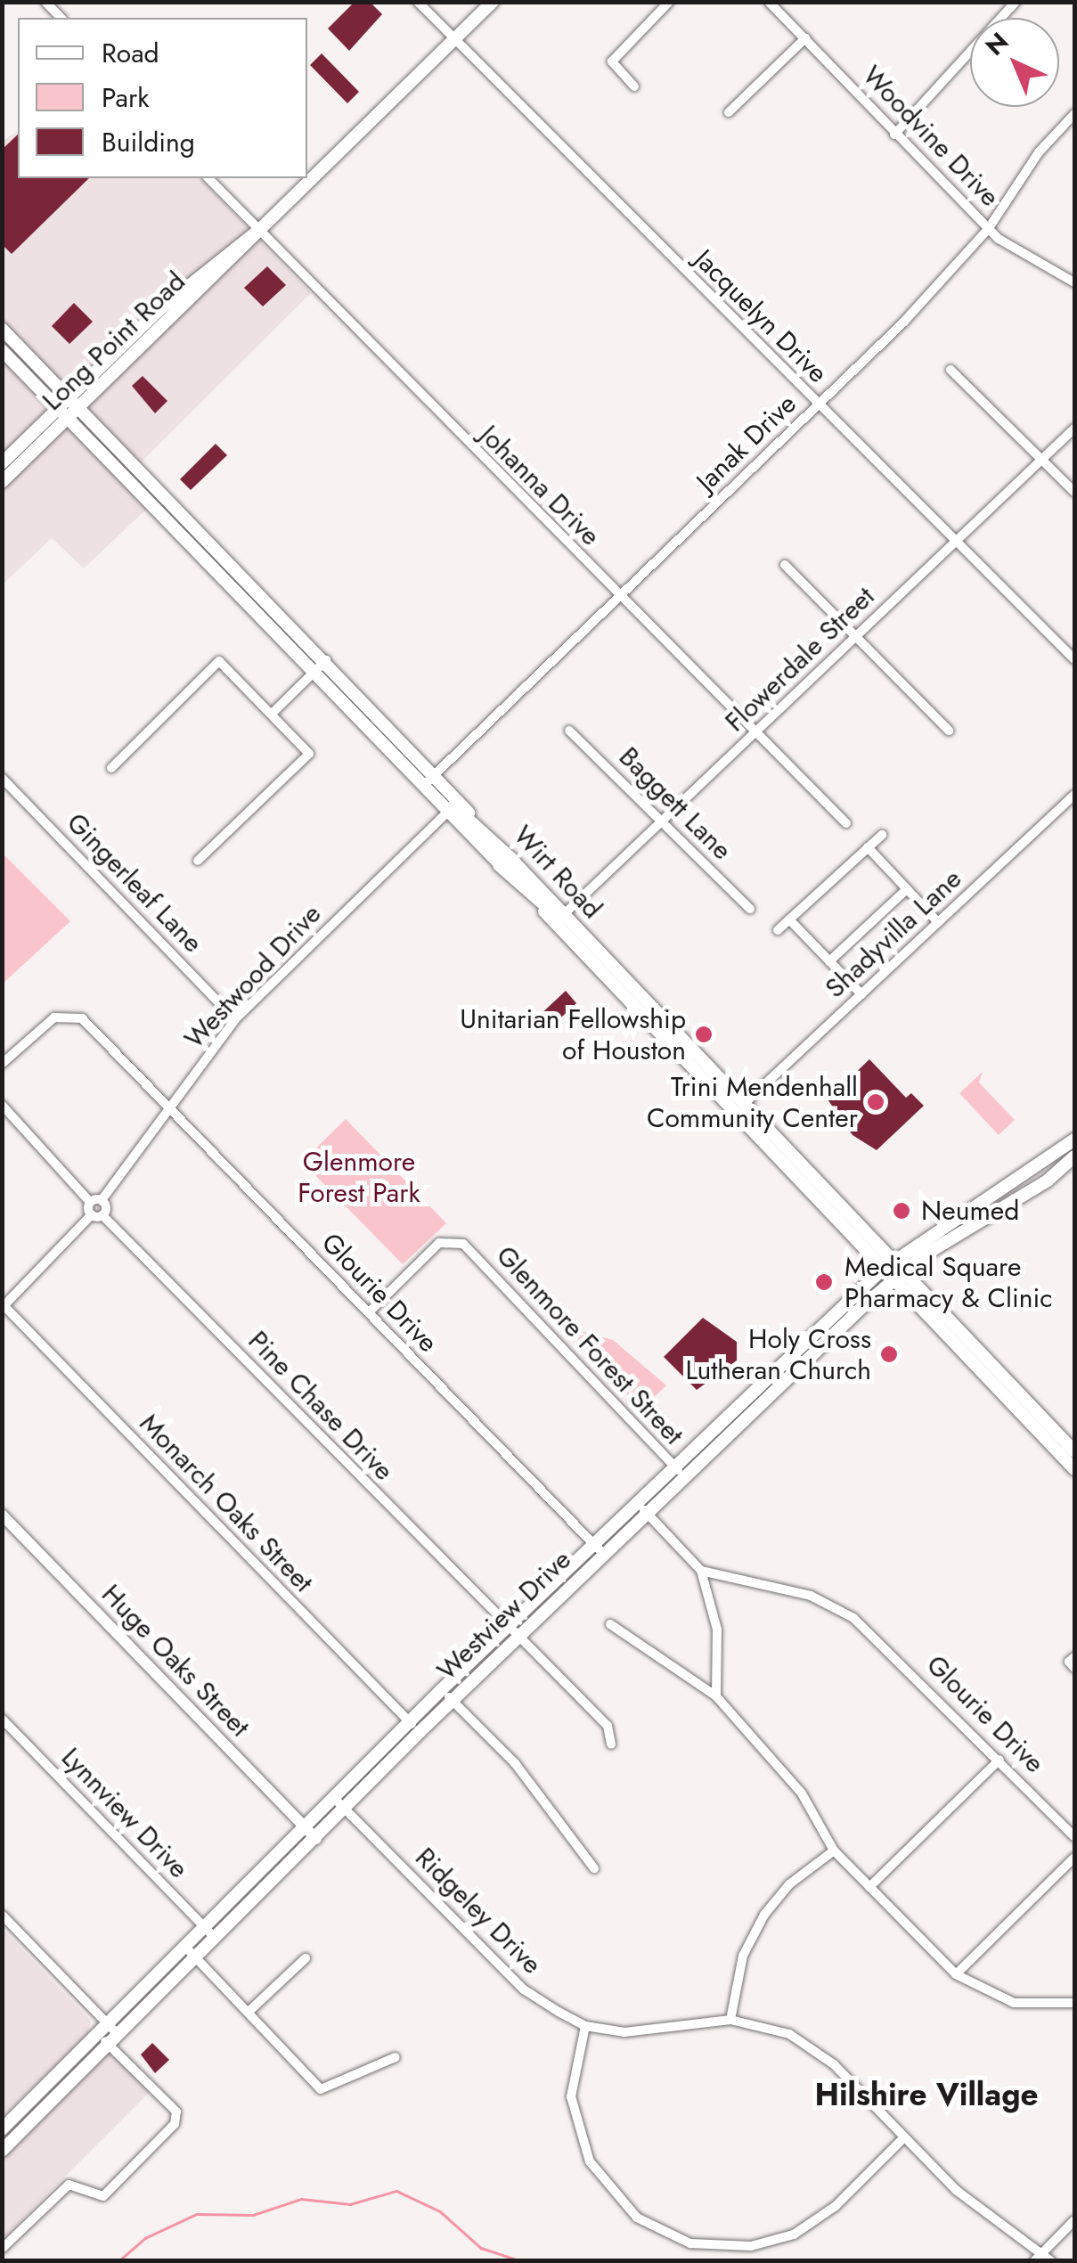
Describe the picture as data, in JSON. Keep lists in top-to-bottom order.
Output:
{
  "streets": {
    "main road": ["Long Point Road", "Wirt Road", "Westview Drive"],
    "street": [
      "Woodvine Drive",
      "Jacquelyn Drive",
      "Janak Drive",
      "Johanna Drive",
      "Flowerdale Street",
      "Baggett Lane",
      "Gingerleaf Lane",
      "Shadyvilla Lane",
      "Westwood Drive",
      "Glourie Drive",
      "Glenmore Forest Street",
      "Pine Chase Drive",
      "Monarch Oaks Street",
      "Huge Oaks Street",
      "Lynnview Drive",
      "Ridgeley Drive"
    ]
  },
  "crossings": [
    ["Woodvine Drive", "Janak Drive"],
    ["Jacquelyn Drive", "Long Point Road"],
    ["Jacquelyn Drive", "Janak Drive"],
    ["Jacquelyn Drive", "Flowerdale Street"],
    ["Long Point Road", "Johanna Drive"],
    ["Janak Drive", "Johanna Drive"],
    ["Johanna Drive", "Flowerdale Street"],
    ["Flowerdale Street", "Baggett Lane"],
    ["Flowerdale Street", "Wirt Road"],
    ["Wirt Road", "Shadyvilla Lane"],
    ["Wirt Road", "Westview Drive"],
    ["Gingerleaf Lane", "Westwood Drive"],
    ["Westwood Drive", "Glourie Drive"],
    ["Glourie Drive", "Glenmore Forest Street"],
    ["Glourie Drive", "Westview Drive"],
    ["Glenmore Forest Street", "Westview Drive"],
    ["Pine Chase Drive", "Westview Drive"],
    ["Monarch Oaks Street", "Westview Drive"],
    ["Westview Drive", "Huge Oaks Street"],
    ["Westview Drive", "Lynnview Drive"],
    ["Westview Drive", "Ridgeley Drive"]
  ],
  "districts": ["Hilshire Village"],
  "parks": ["Glenmore Forest Park"],
  "places": [
    "Unitarian Fellowship of Houston",
    "Trini Mendenhall Community Center",
    "Neumed",
    "Medical Square Pharmacy & Clinic",
    "Holy Cross Lutheran Church"
  ],
  "legend": ["Road", "Park", "Building"],
  "north": "top left"
}
